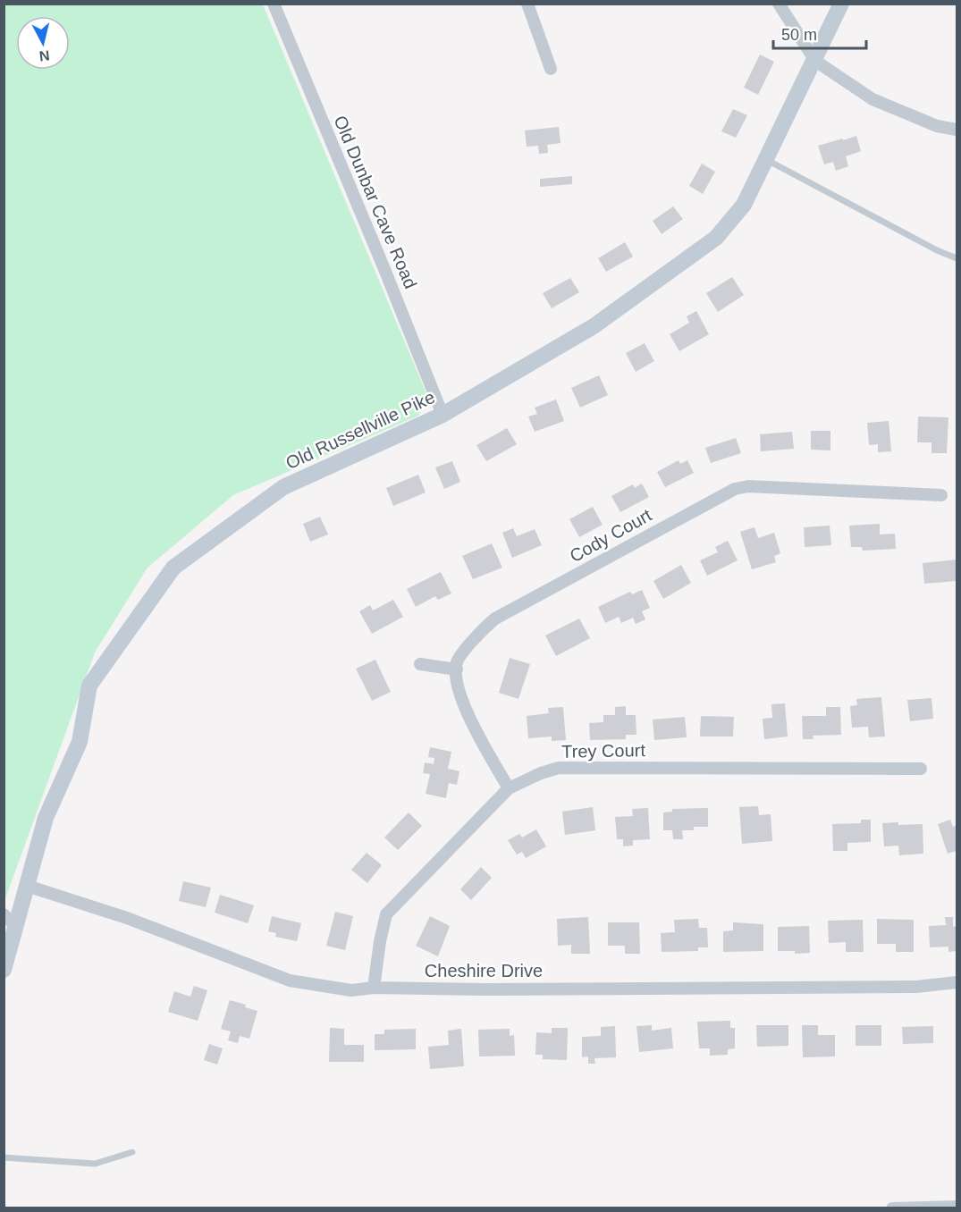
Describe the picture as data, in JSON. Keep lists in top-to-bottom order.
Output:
{
  "streets": {
    "street": [
      "Old Dunbar Cave Road",
      "Old Russellville Pike",
      "Cody Court",
      "Trey Court",
      "Cheshire Drive"
    ]
  },
  "crossings": [
    ["Old Dunbar Cave Road", "Old Russellville Pike"],
    ["Old Russellville Pike", "Cheshire Drive"],
    ["Trey Court", "Cheshire Drive"]
  ],
  "scale_bar": "50 m",
  "north": "bottom"
}
